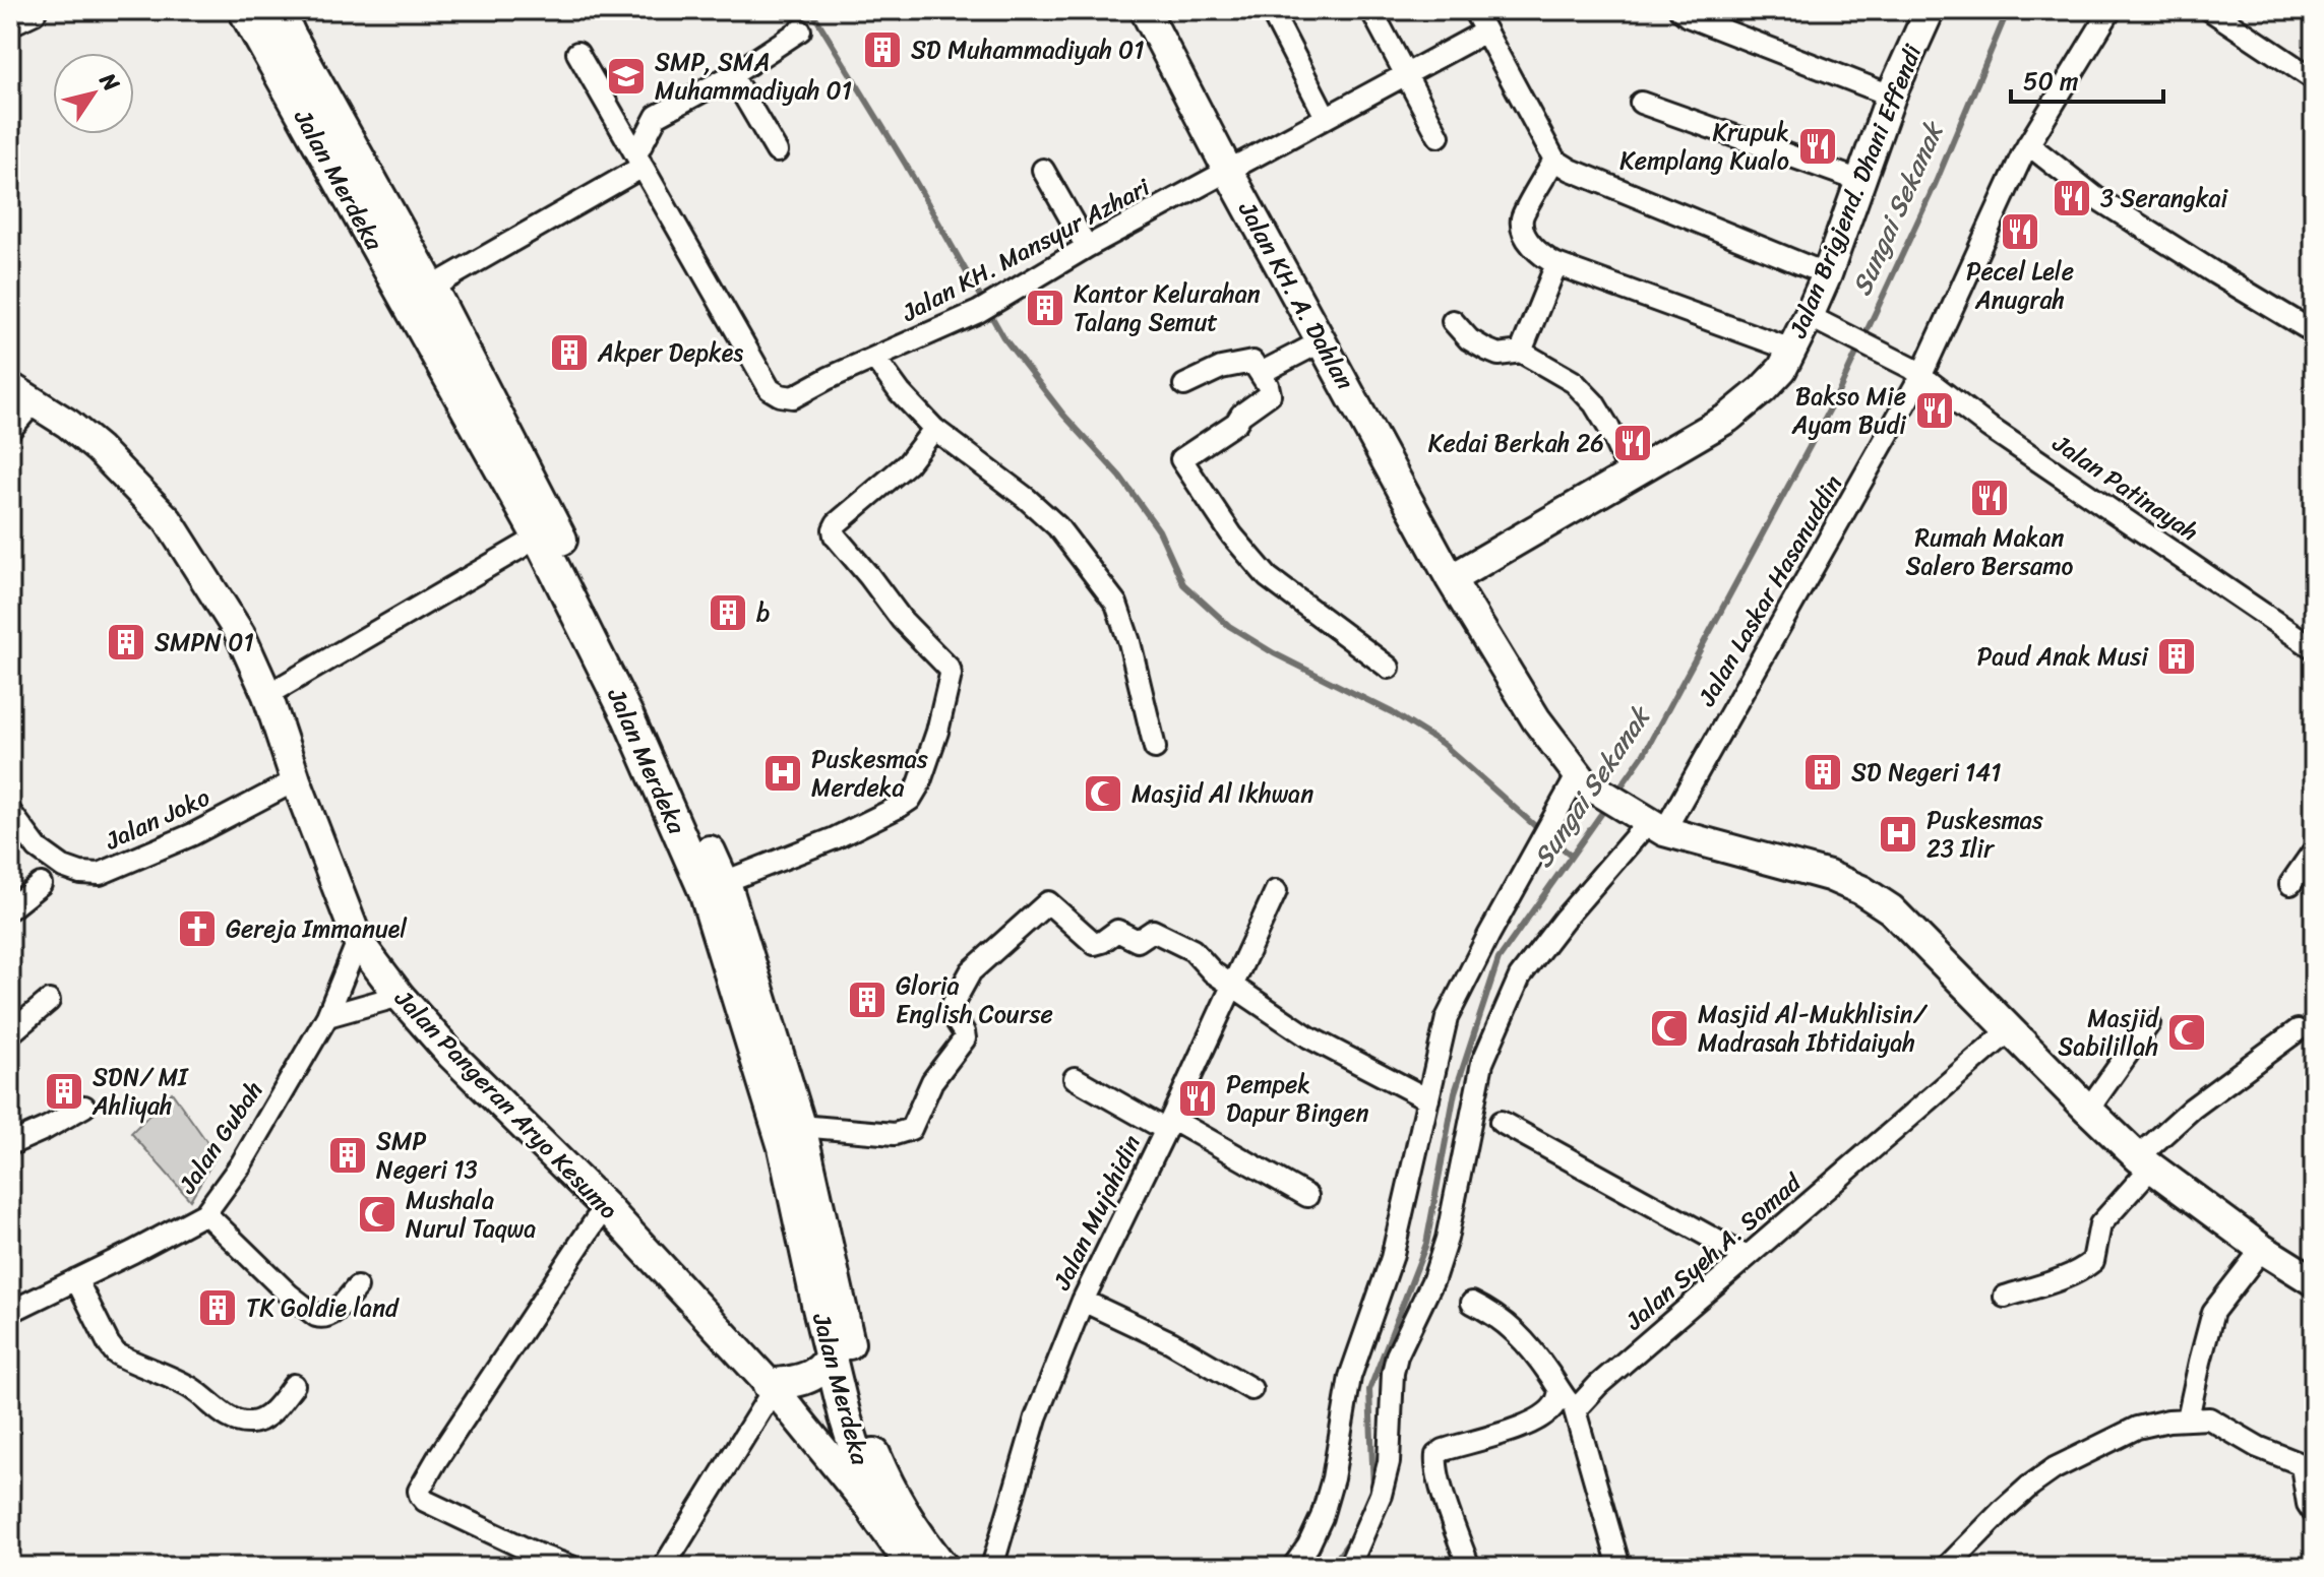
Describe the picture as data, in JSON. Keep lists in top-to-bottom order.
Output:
{
  "streets": {
    "main road": ["Jalan Merdeka"],
    "street": [
      "Jalan Brigjend. Dhani Effendi",
      "Jalan KH. Mansyur Azhari",
      "Jalan KH. A. Dahlan",
      "Jalan Patinayah",
      "Jalan Laskar Hasanuddin",
      "Jalan Joko",
      "Jalan Pangeran Aryo Kesumo",
      "Jalan Gubah",
      "Jalan Mujahidin",
      "Jalan Syeh A. Somad"
    ]
  },
  "crossings": [
    ["Jalan Merdeka", "Jalan Pangeran Aryo Kesumo"],
    ["Jalan Brigjend. Dhani Effendi", "Jalan KH. A. Dahlan"],
    ["Jalan Brigjend. Dhani Effendi", "Jalan Patinayah"],
    ["Jalan KH. Mansyur Azhari", "Jalan KH. A. Dahlan"],
    ["Jalan Patinayah", "Jalan Laskar Hasanuddin"],
    ["Jalan Joko", "Jalan Pangeran Aryo Kesumo"],
    ["Jalan Pangeran Aryo Kesumo", "Jalan Gubah"]
  ],
  "water": ["Sungai Sekanak"],
  "places": {
    "building": [
      "SD Muhammadiyah 01",
      "Kantor Kelurahan Talang Semut",
      "Akper Depkes",
      "b",
      "SMPN 01",
      "Paud Anak Musi",
      "SD Negeri 141",
      "Gloria English Course",
      "SDN/ MI Ahliyah",
      "SMP Negeri 13",
      "TK Goldie land"
    ],
    "school or university": ["SMP, SMA Muhammadiyah 01"],
    "restaurant": [
      "Krupuk Kemplang Kualo",
      "3 Serangkai",
      "Pecel Lele Anugrah",
      "Bakso Mie Ayam Budi",
      "Kedai Berkah 26",
      "Rumah Makan Salero Bersamo",
      "Pempek Dapur Bingen"
    ],
    "hospital": ["Puskesmas Merdeka", "Puskesmas 23 Ilir"],
    "mosque": [
      "Masjid Al Ikhwan",
      "Masjid Al-Mukhlisin/ Madrasah Ibtidaiyah",
      "Masjid Sabilillah",
      "Mushala Nurul Taqwa"
    ],
    "church": ["Gereja Immanuel"]
  },
  "scale_bar": "50 m",
  "north": "top right"
}
